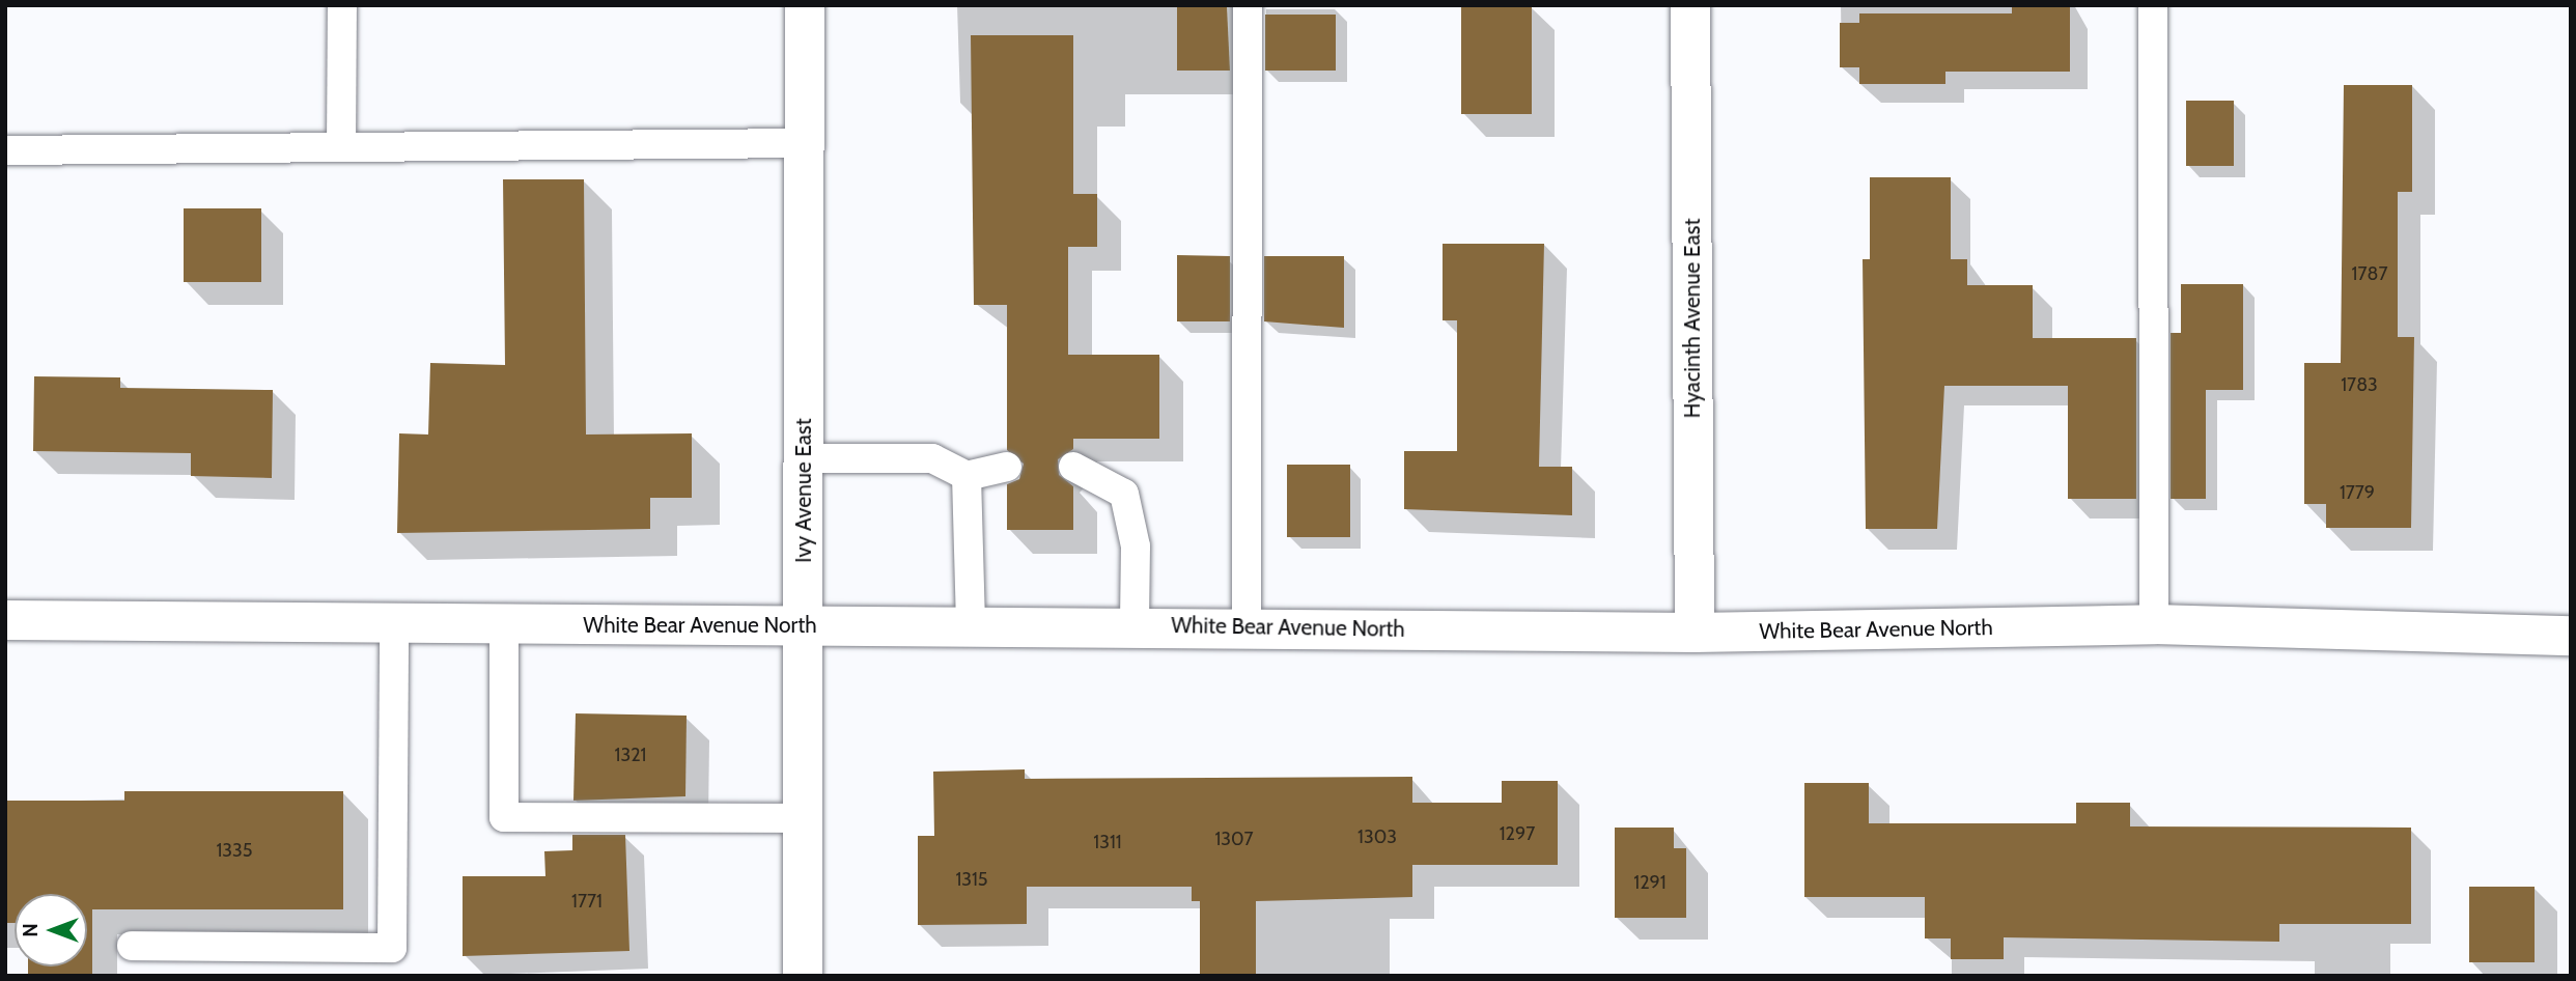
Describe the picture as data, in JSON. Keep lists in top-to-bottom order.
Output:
{
  "streets": {
    "main road": ["Hyacinth Avenue East", "Ivy Avenue East", "White Bear Avenue North"]
  },
  "crossings": [
    ["Hyacinth Avenue East", "White Bear Avenue North"],
    ["Ivy Avenue East", "White Bear Avenue North"]
  ],
  "house_numbers": [
    "1787",
    "1783",
    "1779",
    "1321",
    "1297",
    "1303",
    "1307",
    "1311",
    "1335",
    "1315",
    "1291",
    "1771"
  ],
  "north": "left"
}
